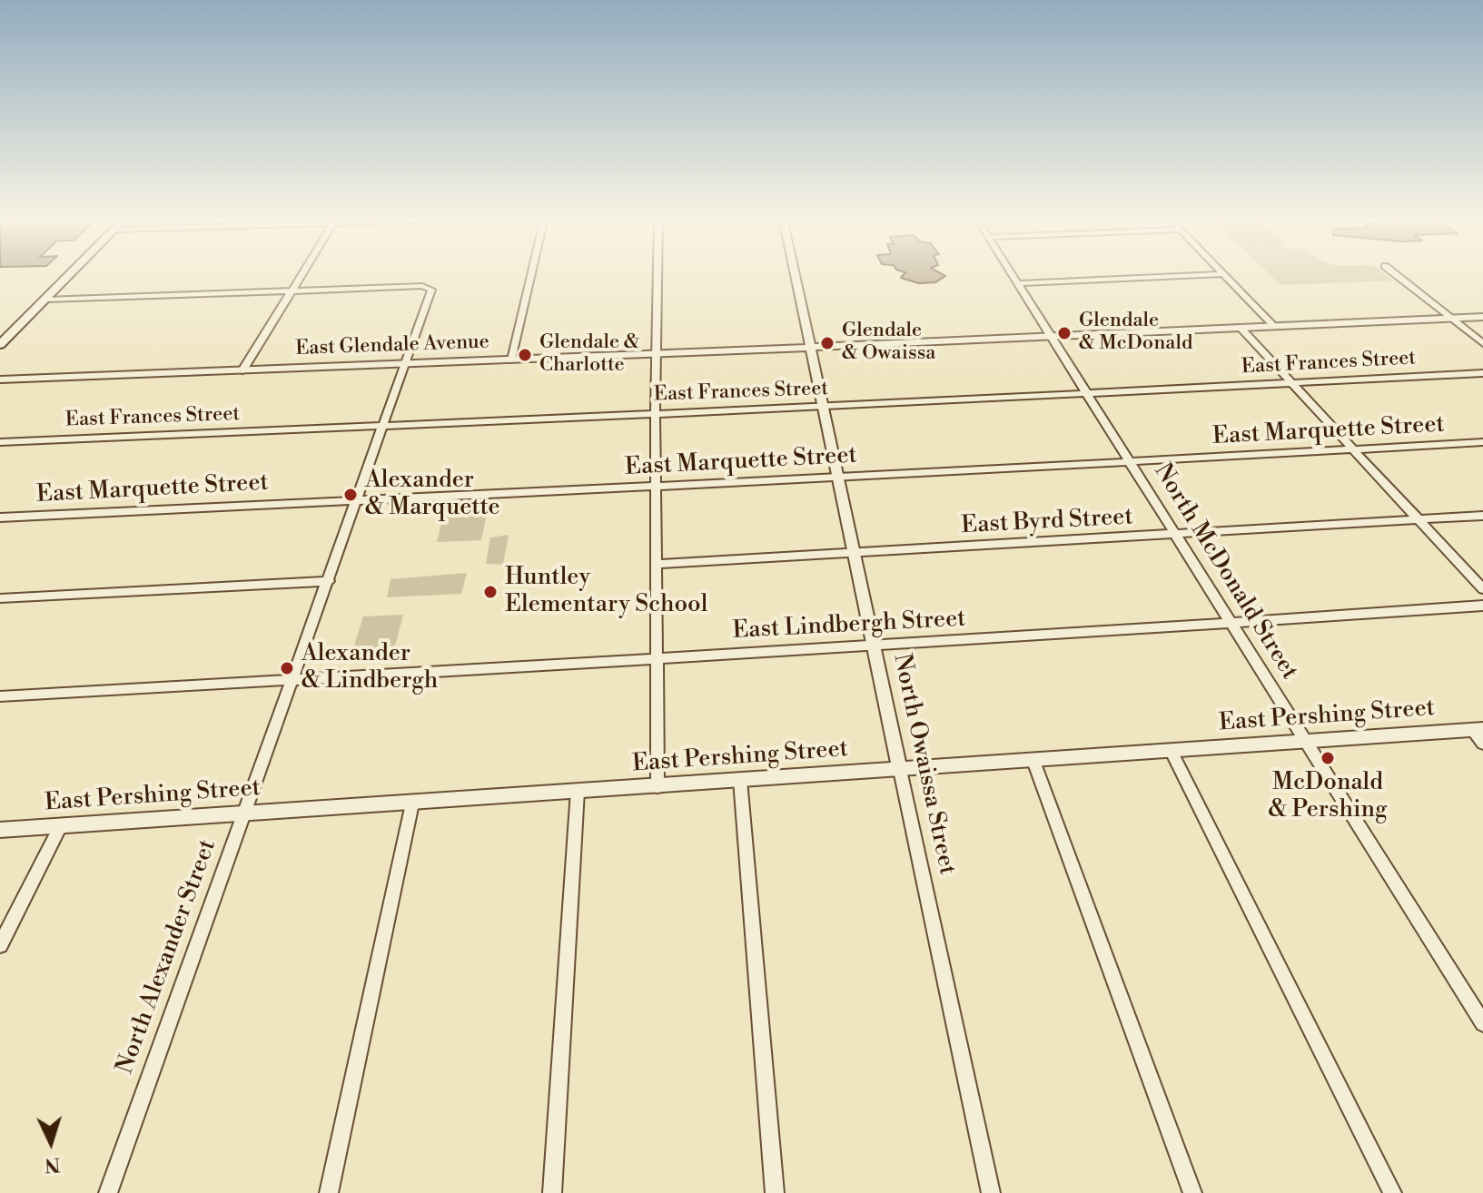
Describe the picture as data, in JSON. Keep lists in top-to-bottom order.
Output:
{
  "streets": {
    "street": [
      "East Glendale Avenue",
      "East Frances Street",
      "East Marquette Street",
      "East Byrd Street",
      "North McDonald Street",
      "East Lindbergh Street",
      "East Pershing Street",
      "North Owaissa Street",
      "North Alexander Street"
    ]
  },
  "crossings": [
    ["East Glendale Avenue", "North McDonald Street"],
    ["East Glendale Avenue", "North Owaissa Street"],
    ["East Glendale Avenue", "North Alexander Street"],
    ["East Frances Street", "North McDonald Street"],
    ["East Frances Street", "North Owaissa Street"],
    ["East Frances Street", "North Alexander Street"],
    ["East Marquette Street", "North McDonald Street"],
    ["East Marquette Street", "North Owaissa Street"],
    ["East Marquette Street", "North Alexander Street"],
    ["East Byrd Street", "North McDonald Street"],
    ["East Byrd Street", "North Owaissa Street"],
    ["North McDonald Street", "East Lindbergh Street"],
    ["North McDonald Street", "East Pershing Street"],
    ["East Lindbergh Street", "North Owaissa Street"],
    ["East Lindbergh Street", "North Alexander Street"],
    ["East Pershing Street", "North Owaissa Street"],
    ["East Pershing Street", "North Alexander Street"]
  ],
  "places": [
    "Glendale & McDonald",
    "Glendale & Owaissa",
    "Glendale & Charlotte",
    "Alexander & Marquette",
    "Huntley Elementary School",
    "Alexander & Lindbergh",
    "McDonald & Pershing"
  ],
  "north": "bottom"
}
